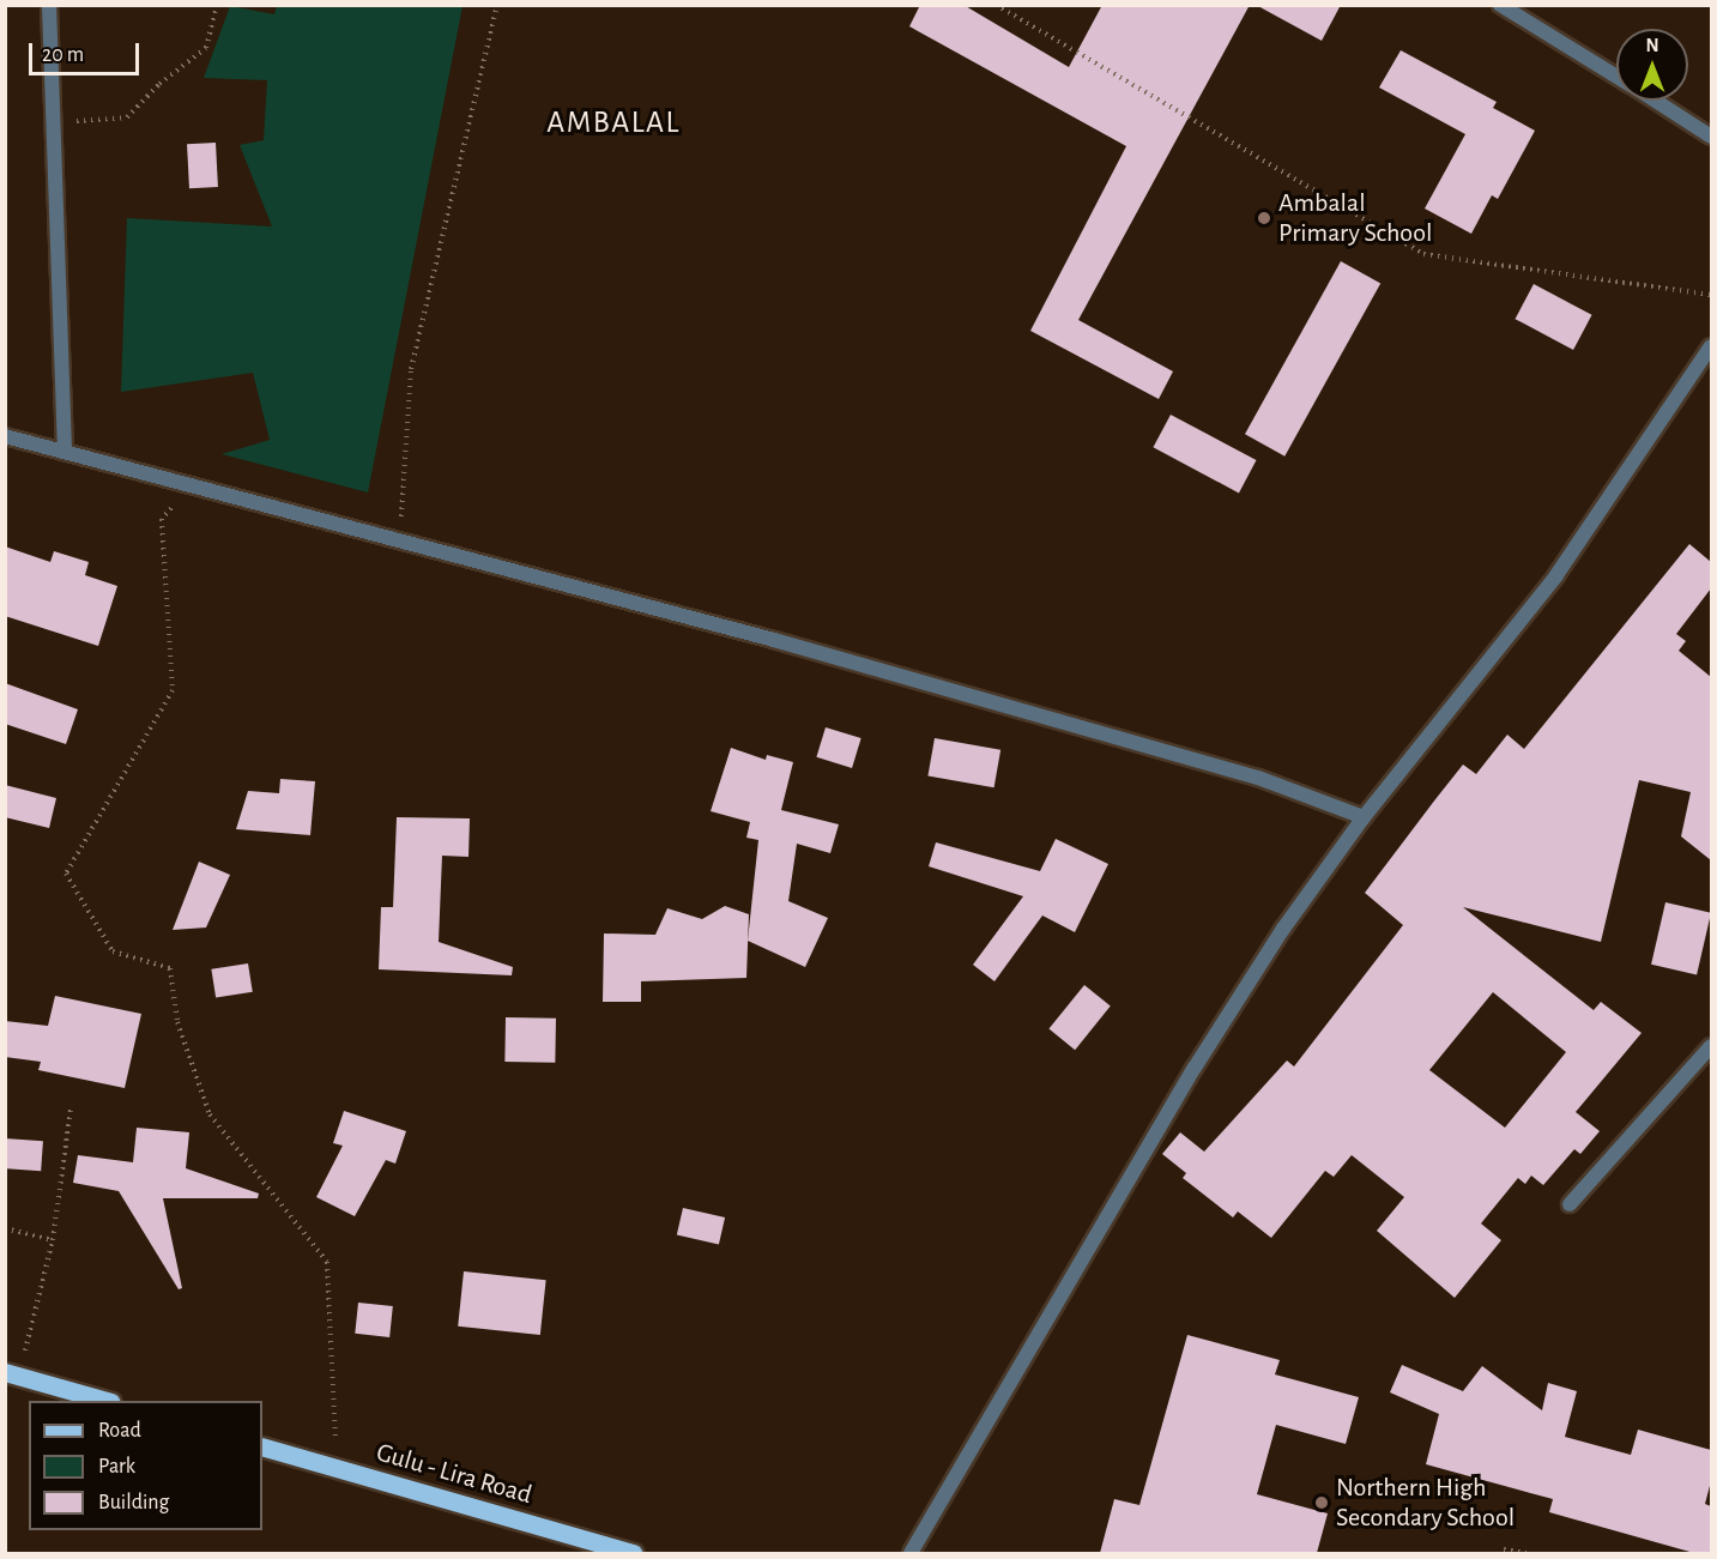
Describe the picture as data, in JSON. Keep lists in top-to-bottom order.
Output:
{
  "streets": {
    "main road": ["Gulu - Lira Road"]
  },
  "districts": ["AMBALAL"],
  "places": ["Ambalal Primary School", "Northern High Secondary School"],
  "legend": ["Road", "Park", "Building"],
  "scale_bar": "20 m",
  "north": "top"
}
